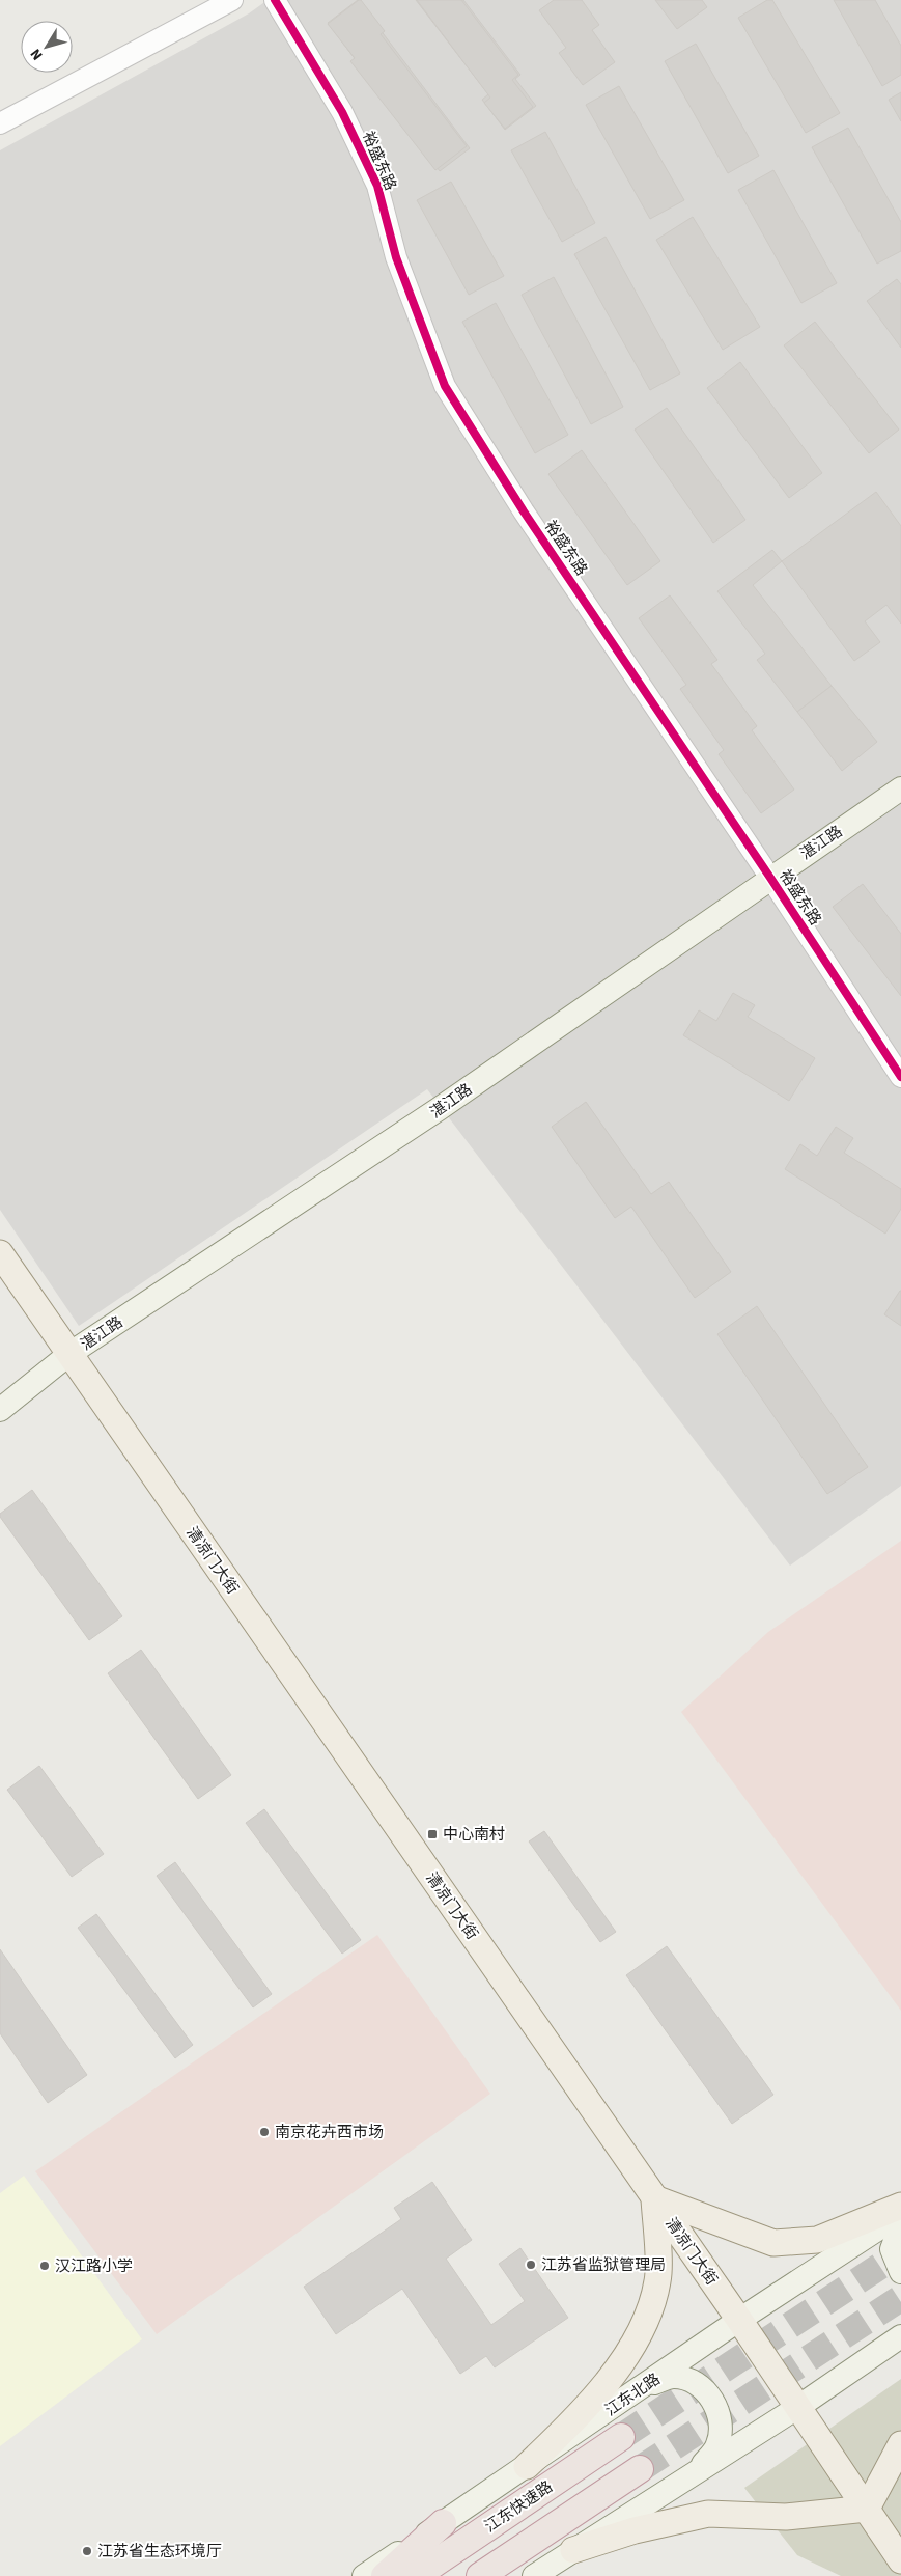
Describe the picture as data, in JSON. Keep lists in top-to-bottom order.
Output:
{
  "streets": {
    "highway": ["江东快速路"],
    "main road": ["湛江路", "清凉门大街", "江东北路"],
    "street": ["裕盛东路"]
  },
  "crossings": [
    ["裕盛东路", "湛江路"],
    ["湛江路", "清凉门大街"],
    ["清凉门大街", "江东北路"]
  ],
  "places": {
    "transit": ["中心南村"],
    "other": [
      "南京花卉西市场",
      "江苏省监狱管理局",
      "汉江路小学",
      "江苏省生态环境厅"
    ]
  },
  "north": "bottom left"
}
